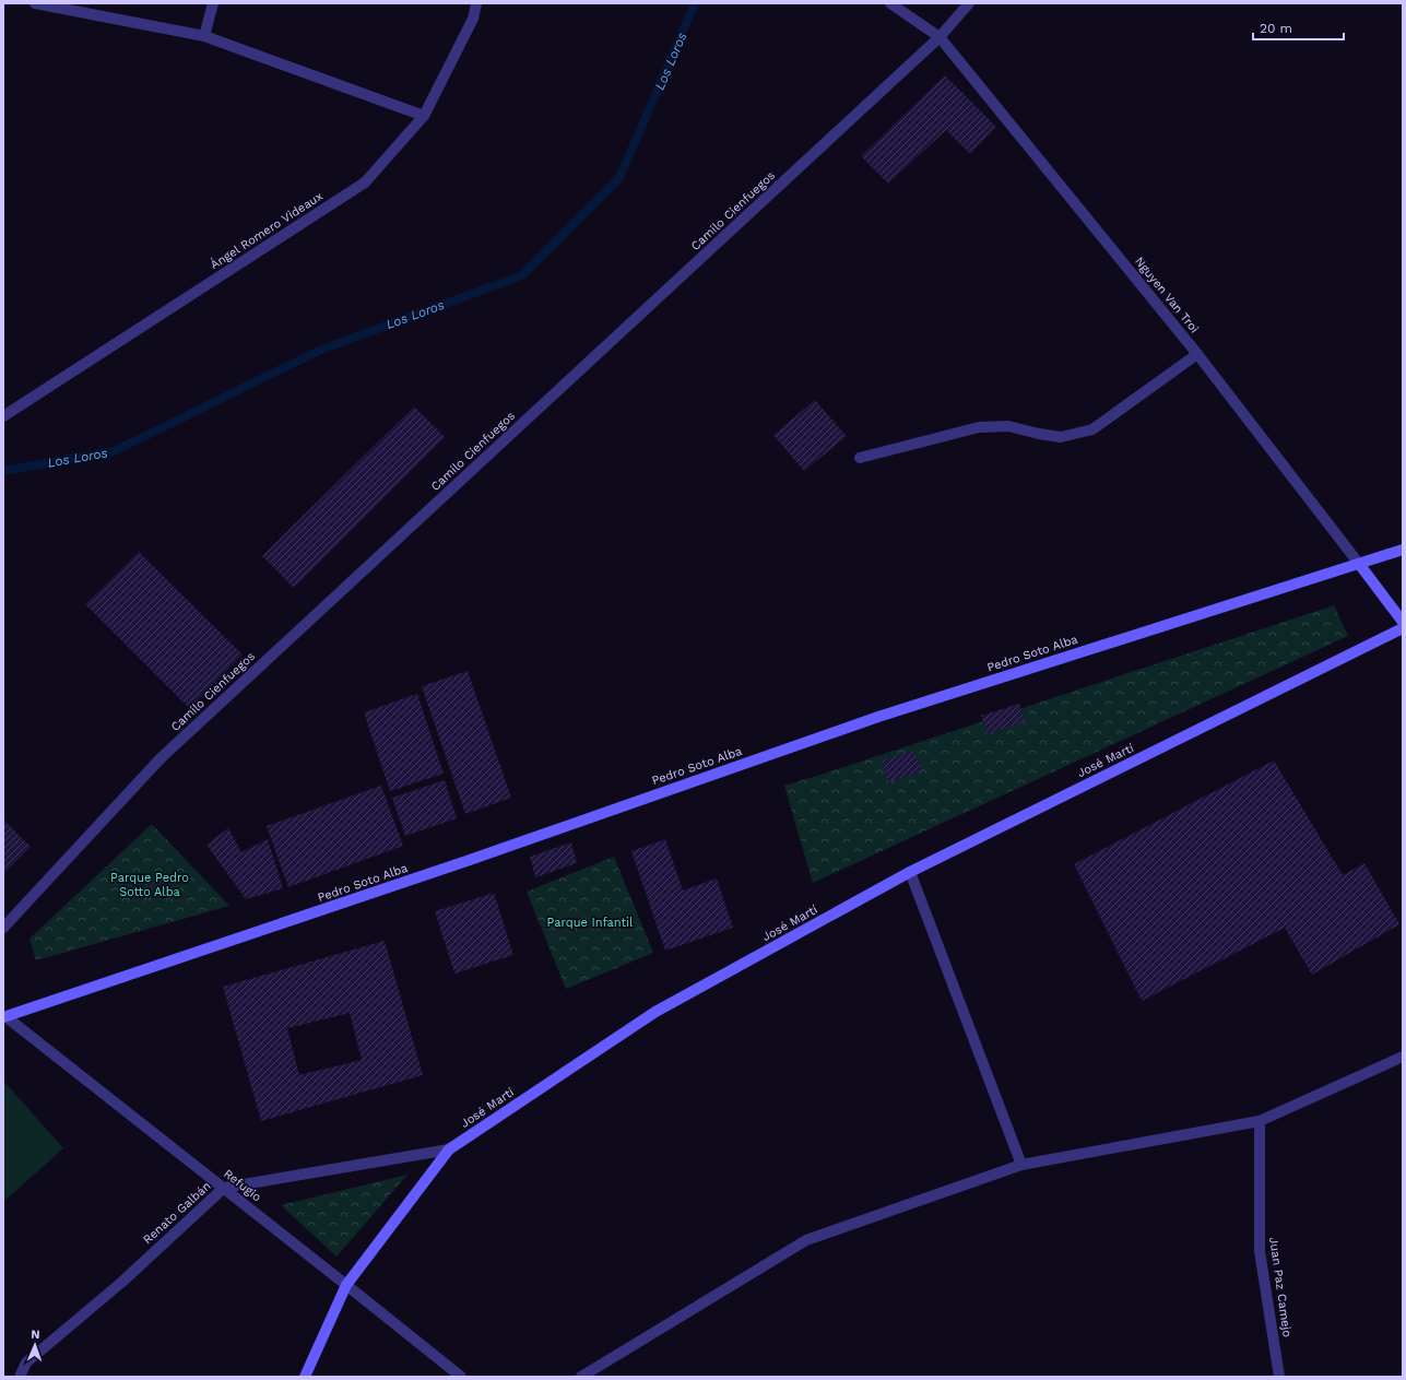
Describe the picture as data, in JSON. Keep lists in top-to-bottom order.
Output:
{
  "streets": {
    "street": [
      "Camilo Cienfuegos",
      "Ángel Romero Videaux",
      "Nguyen Van Troi",
      "Pedro Soto Alba",
      "José Martí",
      "Refugio",
      "Renato Galbán",
      "Juan Paz Camejo"
    ]
  },
  "crossings": [
    ["Camilo Cienfuegos", "Nguyen Van Troi"],
    ["Nguyen Van Troi", "Pedro Soto Alba"],
    ["Pedro Soto Alba", "Refugio"],
    ["José Martí", "Refugio"],
    ["José Martí", "Renato Galbán"],
    ["Refugio", "Renato Galbán"]
  ],
  "water": ["Los Loros"],
  "parks": ["Parque Pedro Sotto Alba", "Parque Infantil"],
  "scale_bar": "20 m",
  "north": "top"
}
